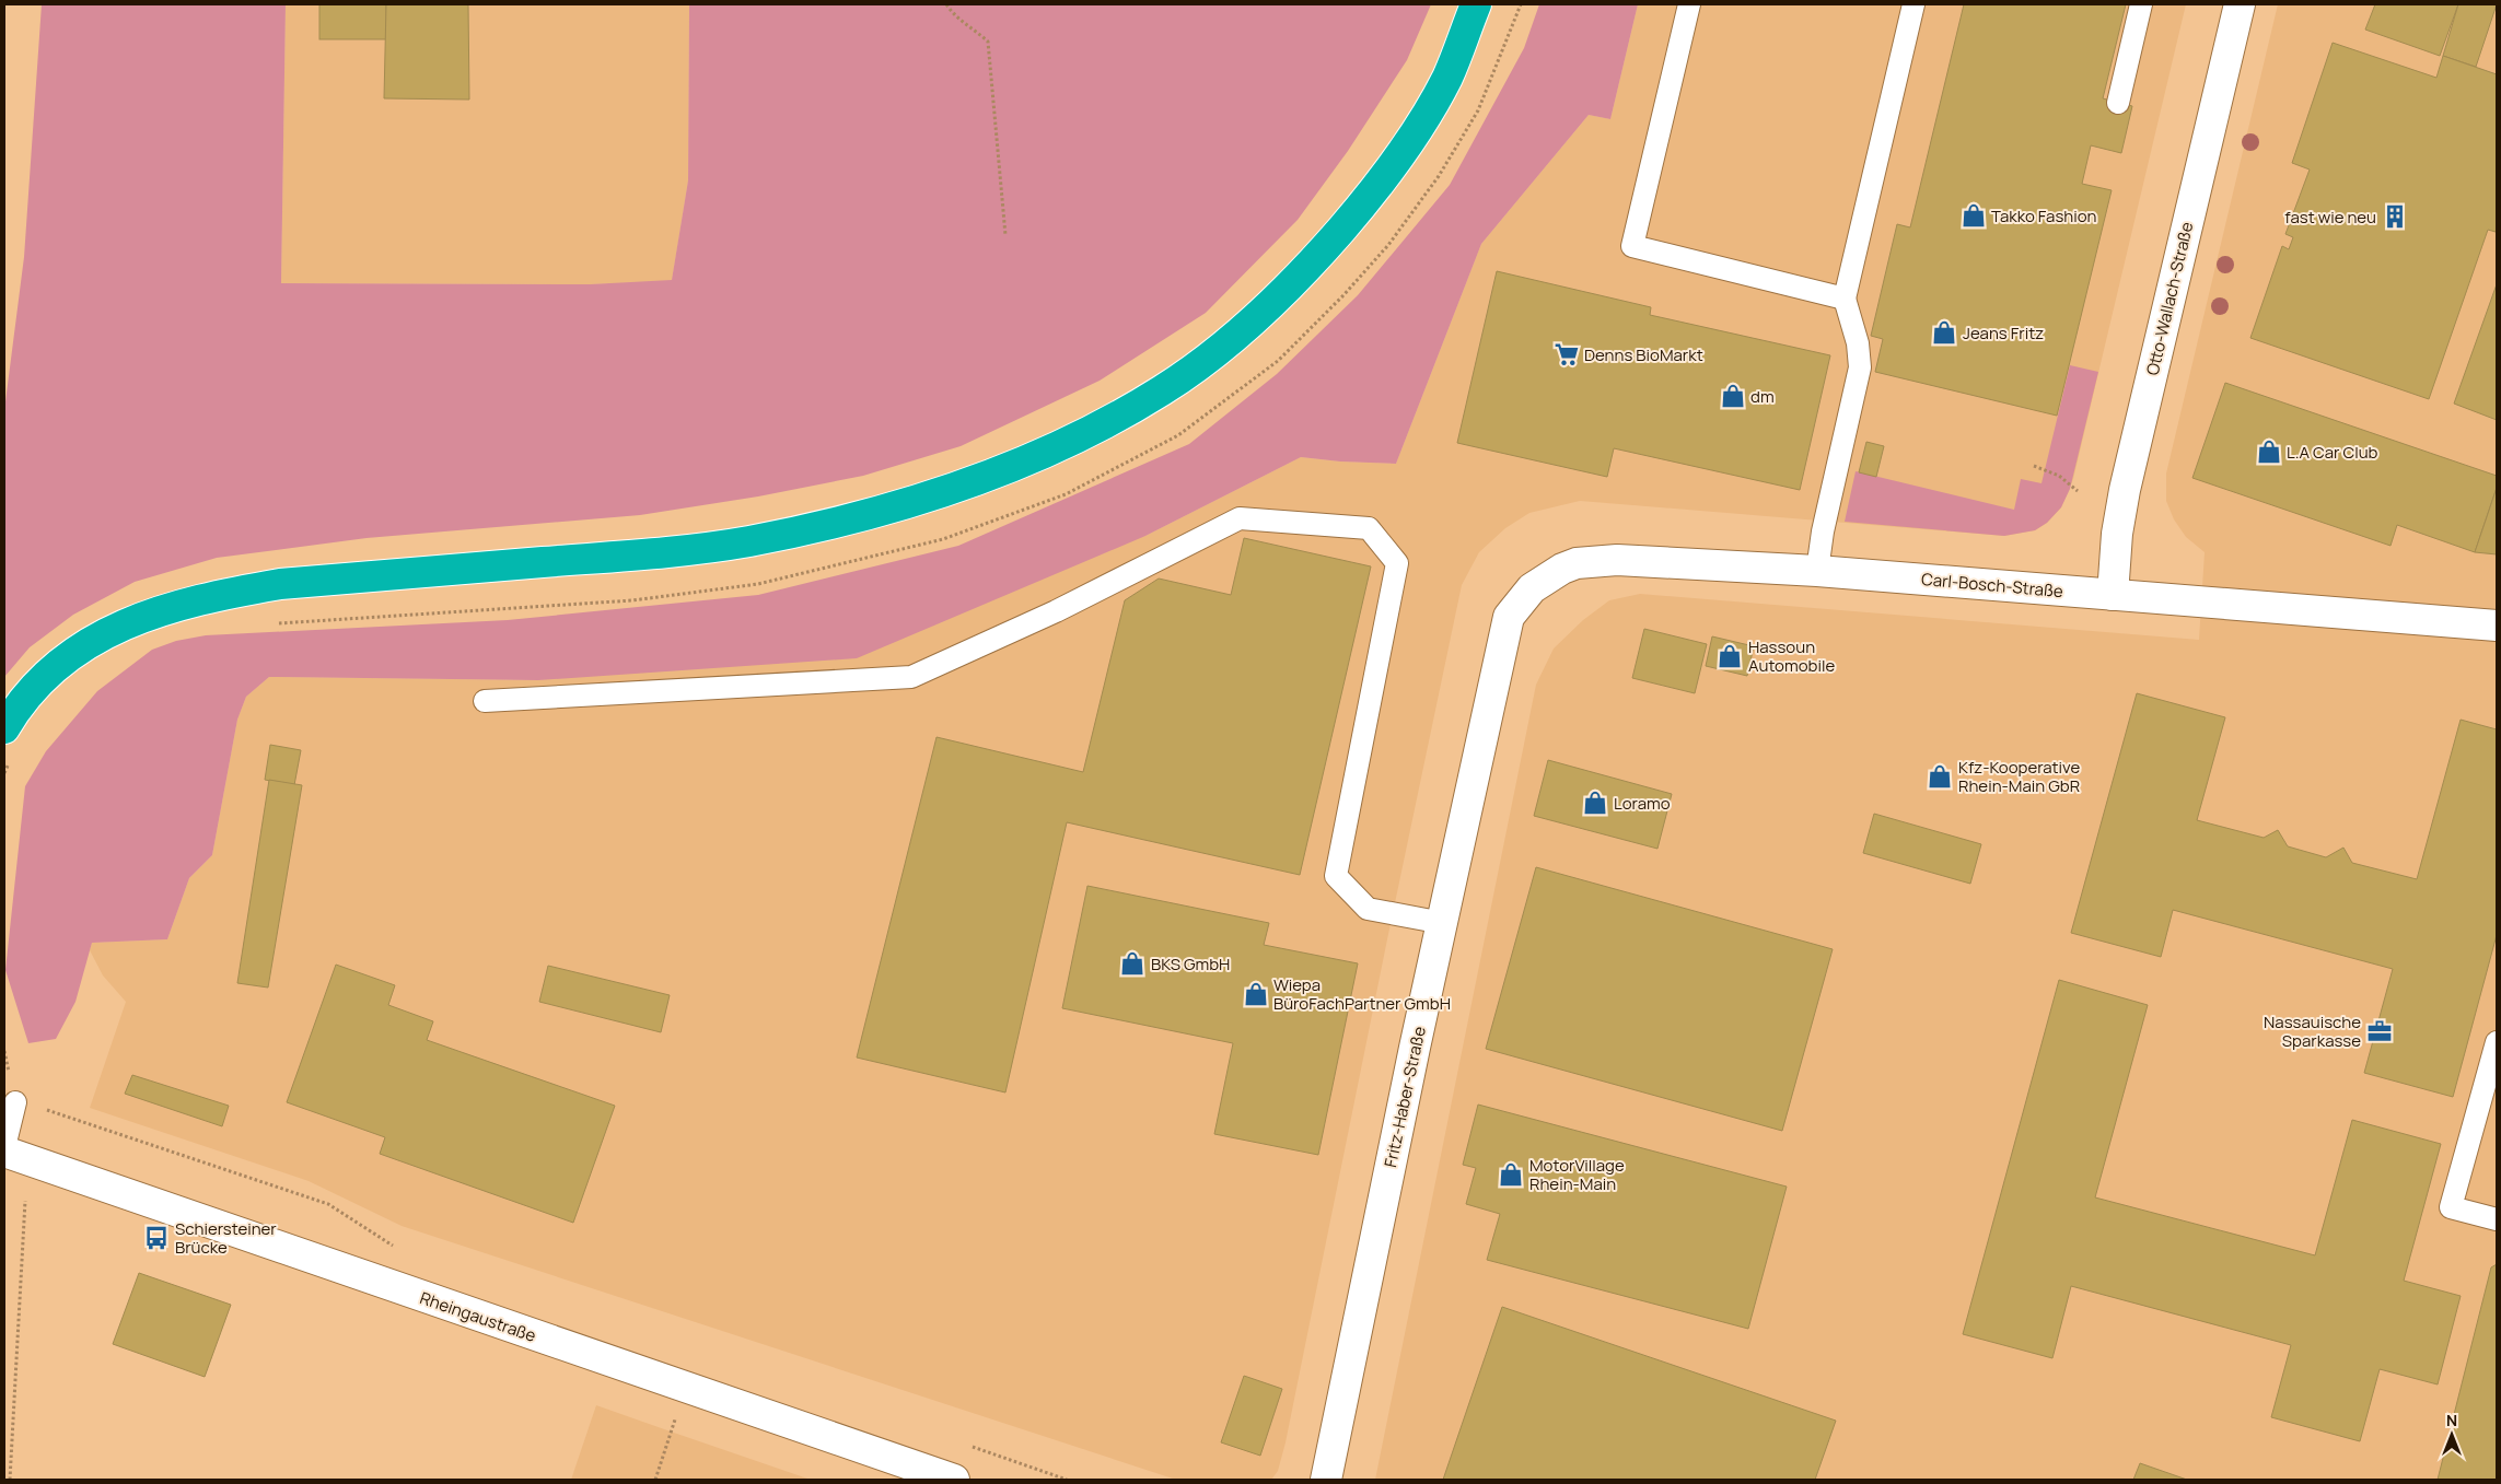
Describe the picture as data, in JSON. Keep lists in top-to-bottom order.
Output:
{
  "streets": {
    "street": [
      "Otto-Wallach-Straße",
      "Carl-Bosch-Straße",
      "Fritz-Haber-Straße",
      "Rheingaustraße"
    ]
  },
  "crossings": [
    ["Otto-Wallach-Straße", "Carl-Bosch-Straße"],
    ["Carl-Bosch-Straße", "Fritz-Haber-Straße"]
  ],
  "places": {
    "shop": [
      "Takko Fashion",
      "Jeans Fritz",
      "dm",
      "L.A Car Club",
      "Hassoun Automobile",
      "Kfz-Kooperative Rhein-Main GbR",
      "Loramo",
      "BKS GmbH",
      "Wiepa BüroFachPartner GmbH",
      "MotorVillage Rhein-Main"
    ],
    "building": ["fast wie neu"],
    "supermarket": ["Denns BioMarkt"],
    "office": ["Nassauische Sparkasse"],
    "bus stop": ["Schiersteiner Brücke"]
  },
  "north": "top"
}
